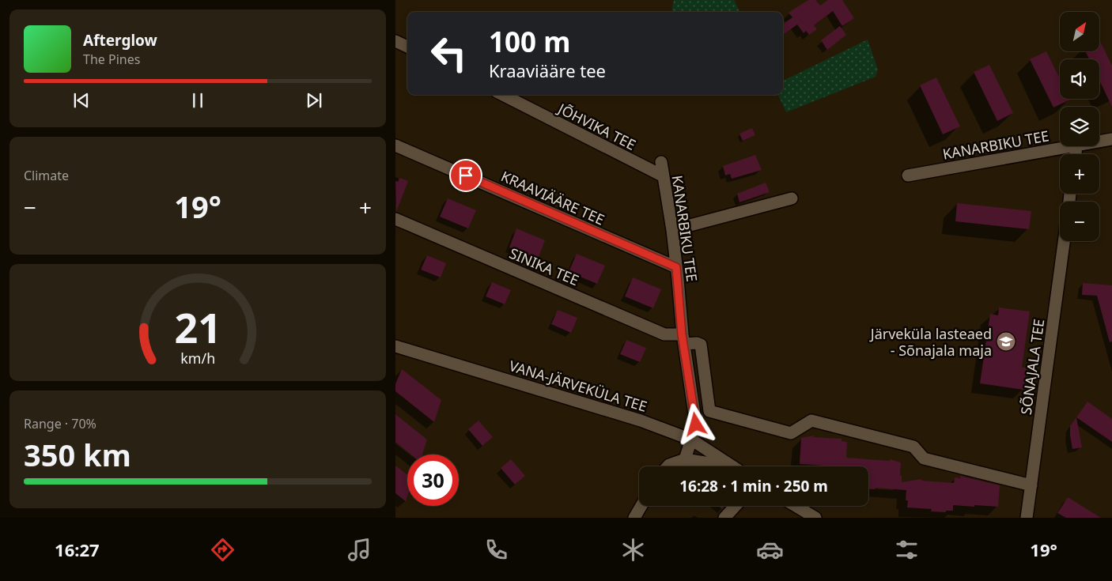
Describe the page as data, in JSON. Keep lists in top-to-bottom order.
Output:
{
  "streets": {
    "street": [
      "JÕHVIKA TEE",
      "KANARBIKU TEE",
      "KRAAVIÄÄRE TEE",
      "SINIKA TEE",
      "SÕNAJALA TEE",
      "VANA-JÄRVEKÜLA TEE"
    ]
  },
  "crossings": [
    ["JÕHVIKA TEE", "KANARBIKU TEE"],
    ["KANARBIKU TEE", "KRAAVIÄÄRE TEE"],
    ["KANARBIKU TEE", "SINIKA TEE"],
    ["KANARBIKU TEE", "VANA-JÄRVEKÜLA TEE"],
    ["SINIKA TEE", "SÕNAJALA TEE"]
  ],
  "places": {
    "school or university": ["Järveküla lasteaed - Sõnajala maja"]
  },
  "north": "top right",
  "page": {
    "map_buttons": ["+", "−"],
    "turn": ["100 m", "Kraaviääre tee"],
    "song": ["Afterglow", "The Pines"],
    "tile": [
      "Climate",
      ["Range · 70%", "350 km"]
    ],
    "heat": ["−", "19°", "+"],
    "limit": "30",
    "trip": "16:28 · 1 min · 250 m",
    "tabs": ["16:27", "19°"],
    "gauge": ["21", "km/h"]
  }
}
